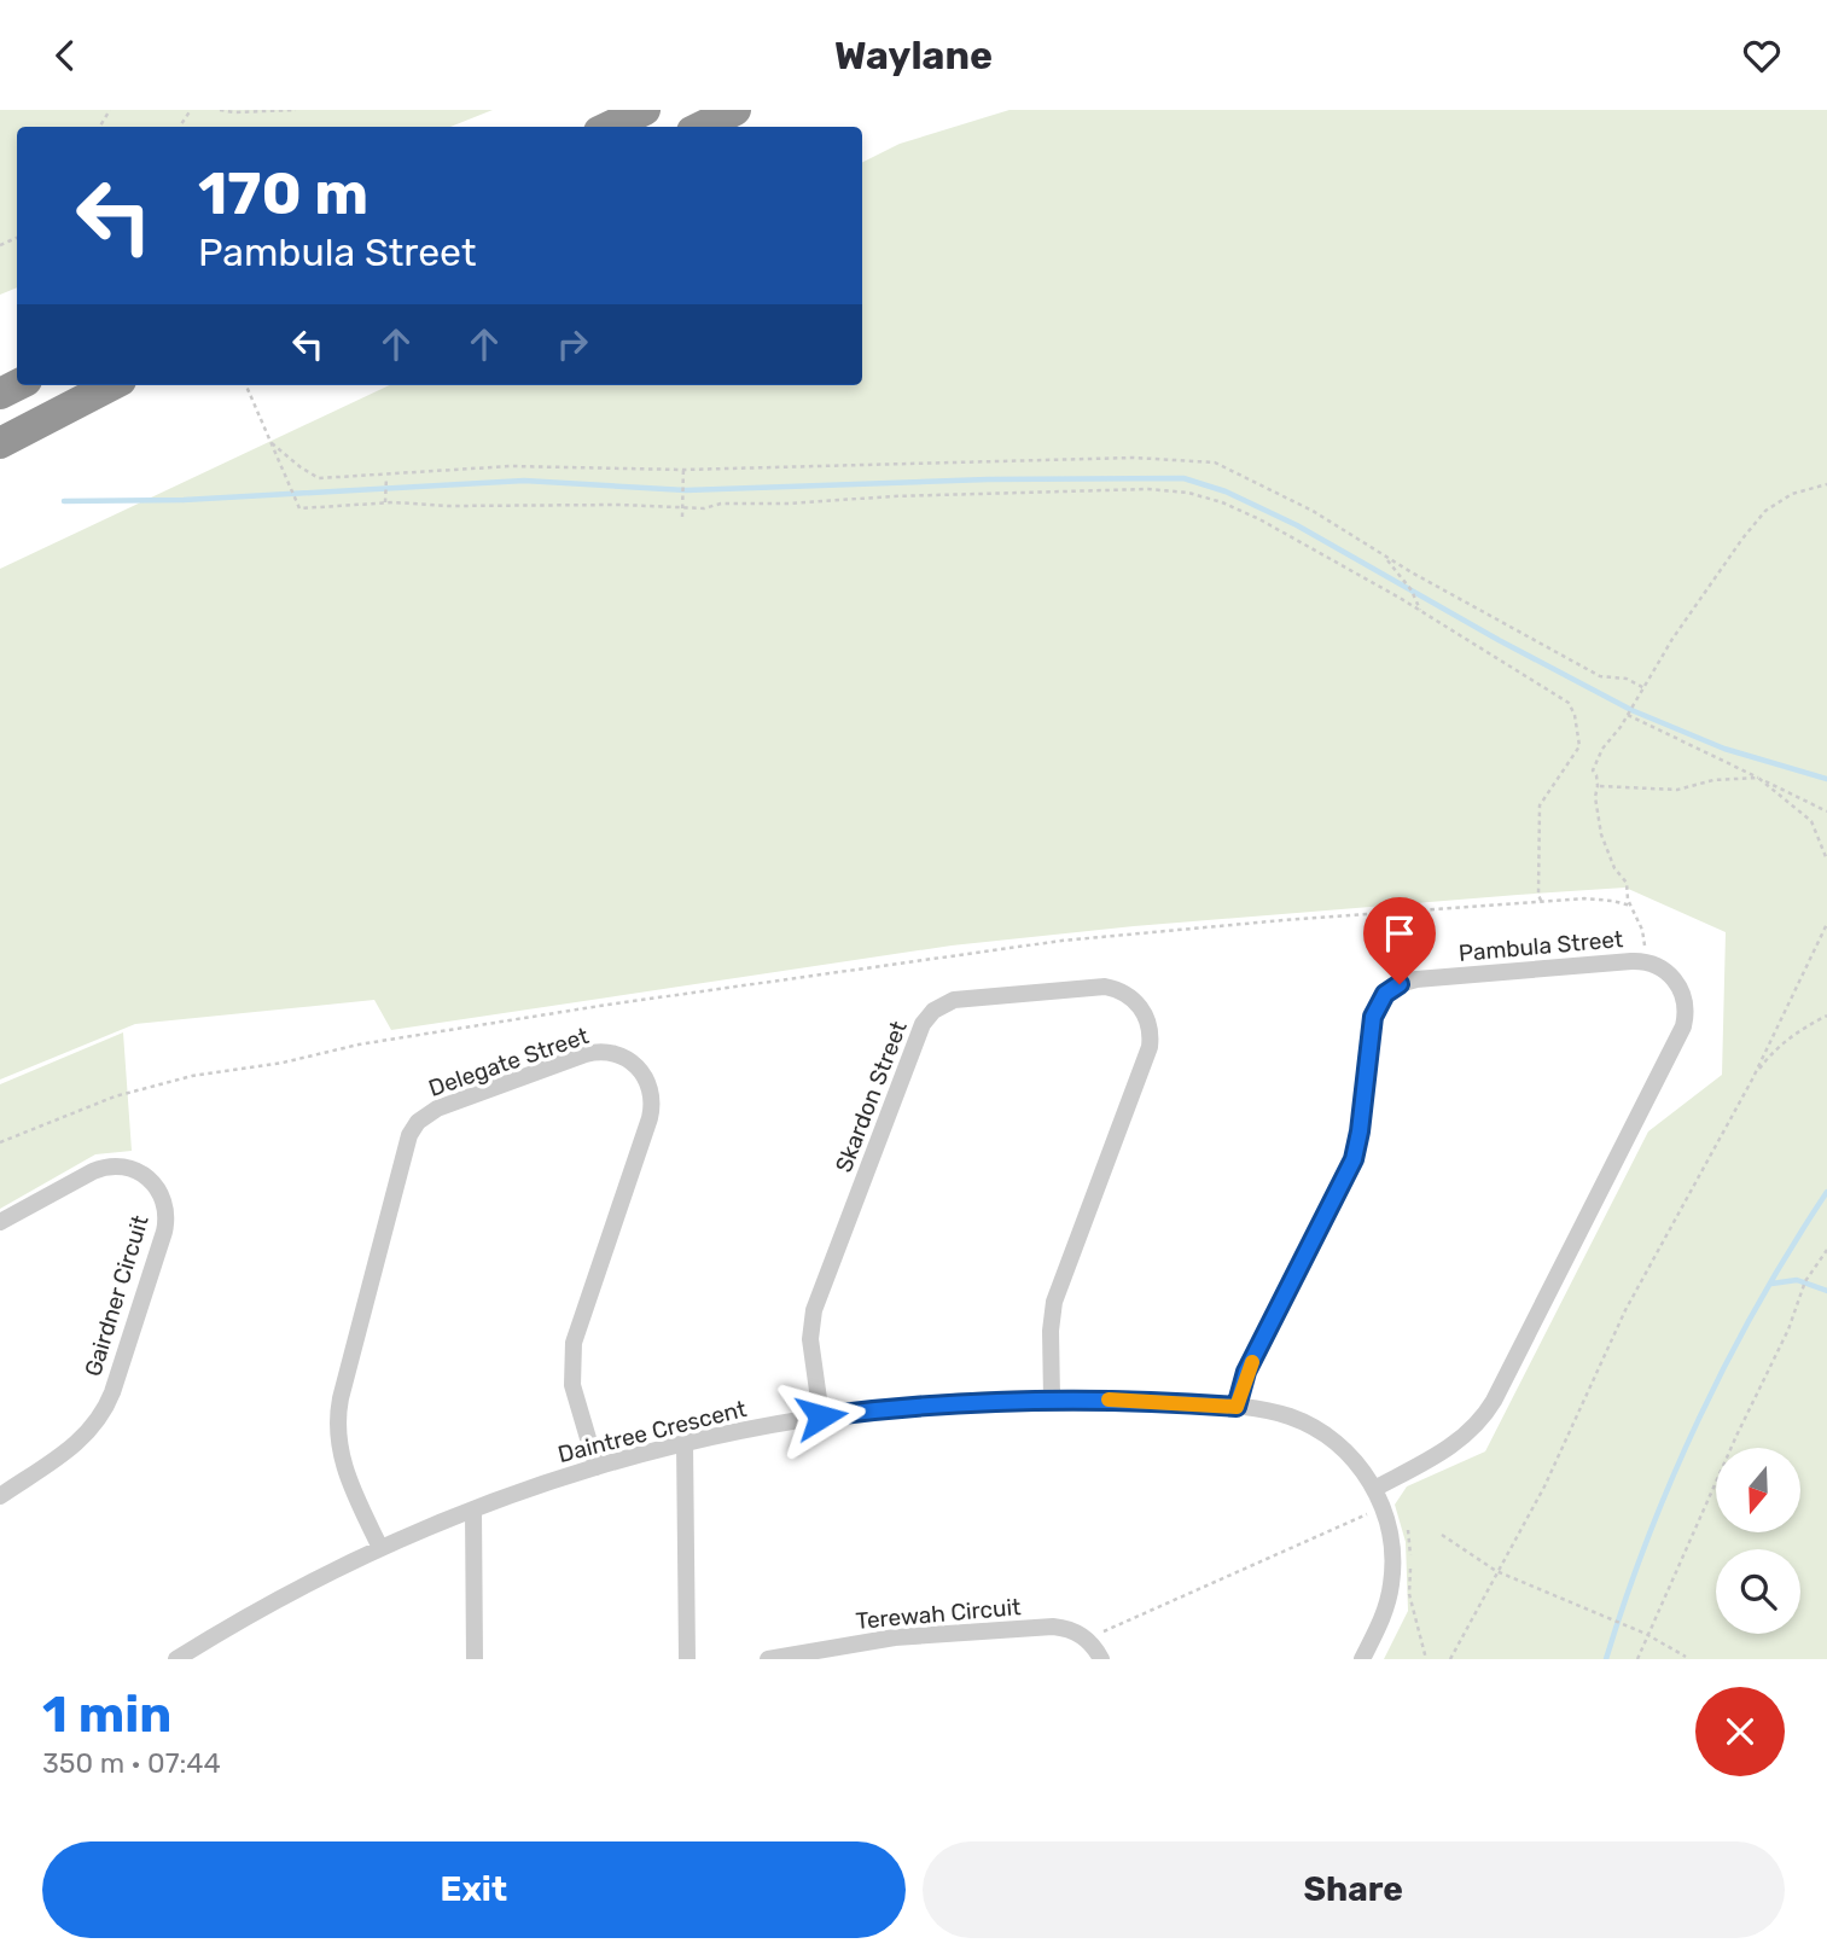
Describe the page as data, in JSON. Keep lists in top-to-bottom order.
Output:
{
  "streets": {
    "street": [
      "Pambula Street",
      "Delegate Street",
      "Skardon Street",
      "Gairdner Circuit",
      "Daintree Crescent",
      "Terewah Circuit"
    ]
  },
  "crossings": [
    ["Pambula Street", "Daintree Crescent"],
    ["Delegate Street", "Daintree Crescent"],
    ["Skardon Street", "Daintree Crescent"]
  ],
  "north": "bottom",
  "page": {
    "header": "Waylane",
    "turn": ["170 m", "Pambula Street"],
    "heading": ["1 min", "350 m · 07:44"],
    "buttons": ["Exit", "Share"]
  }
}
